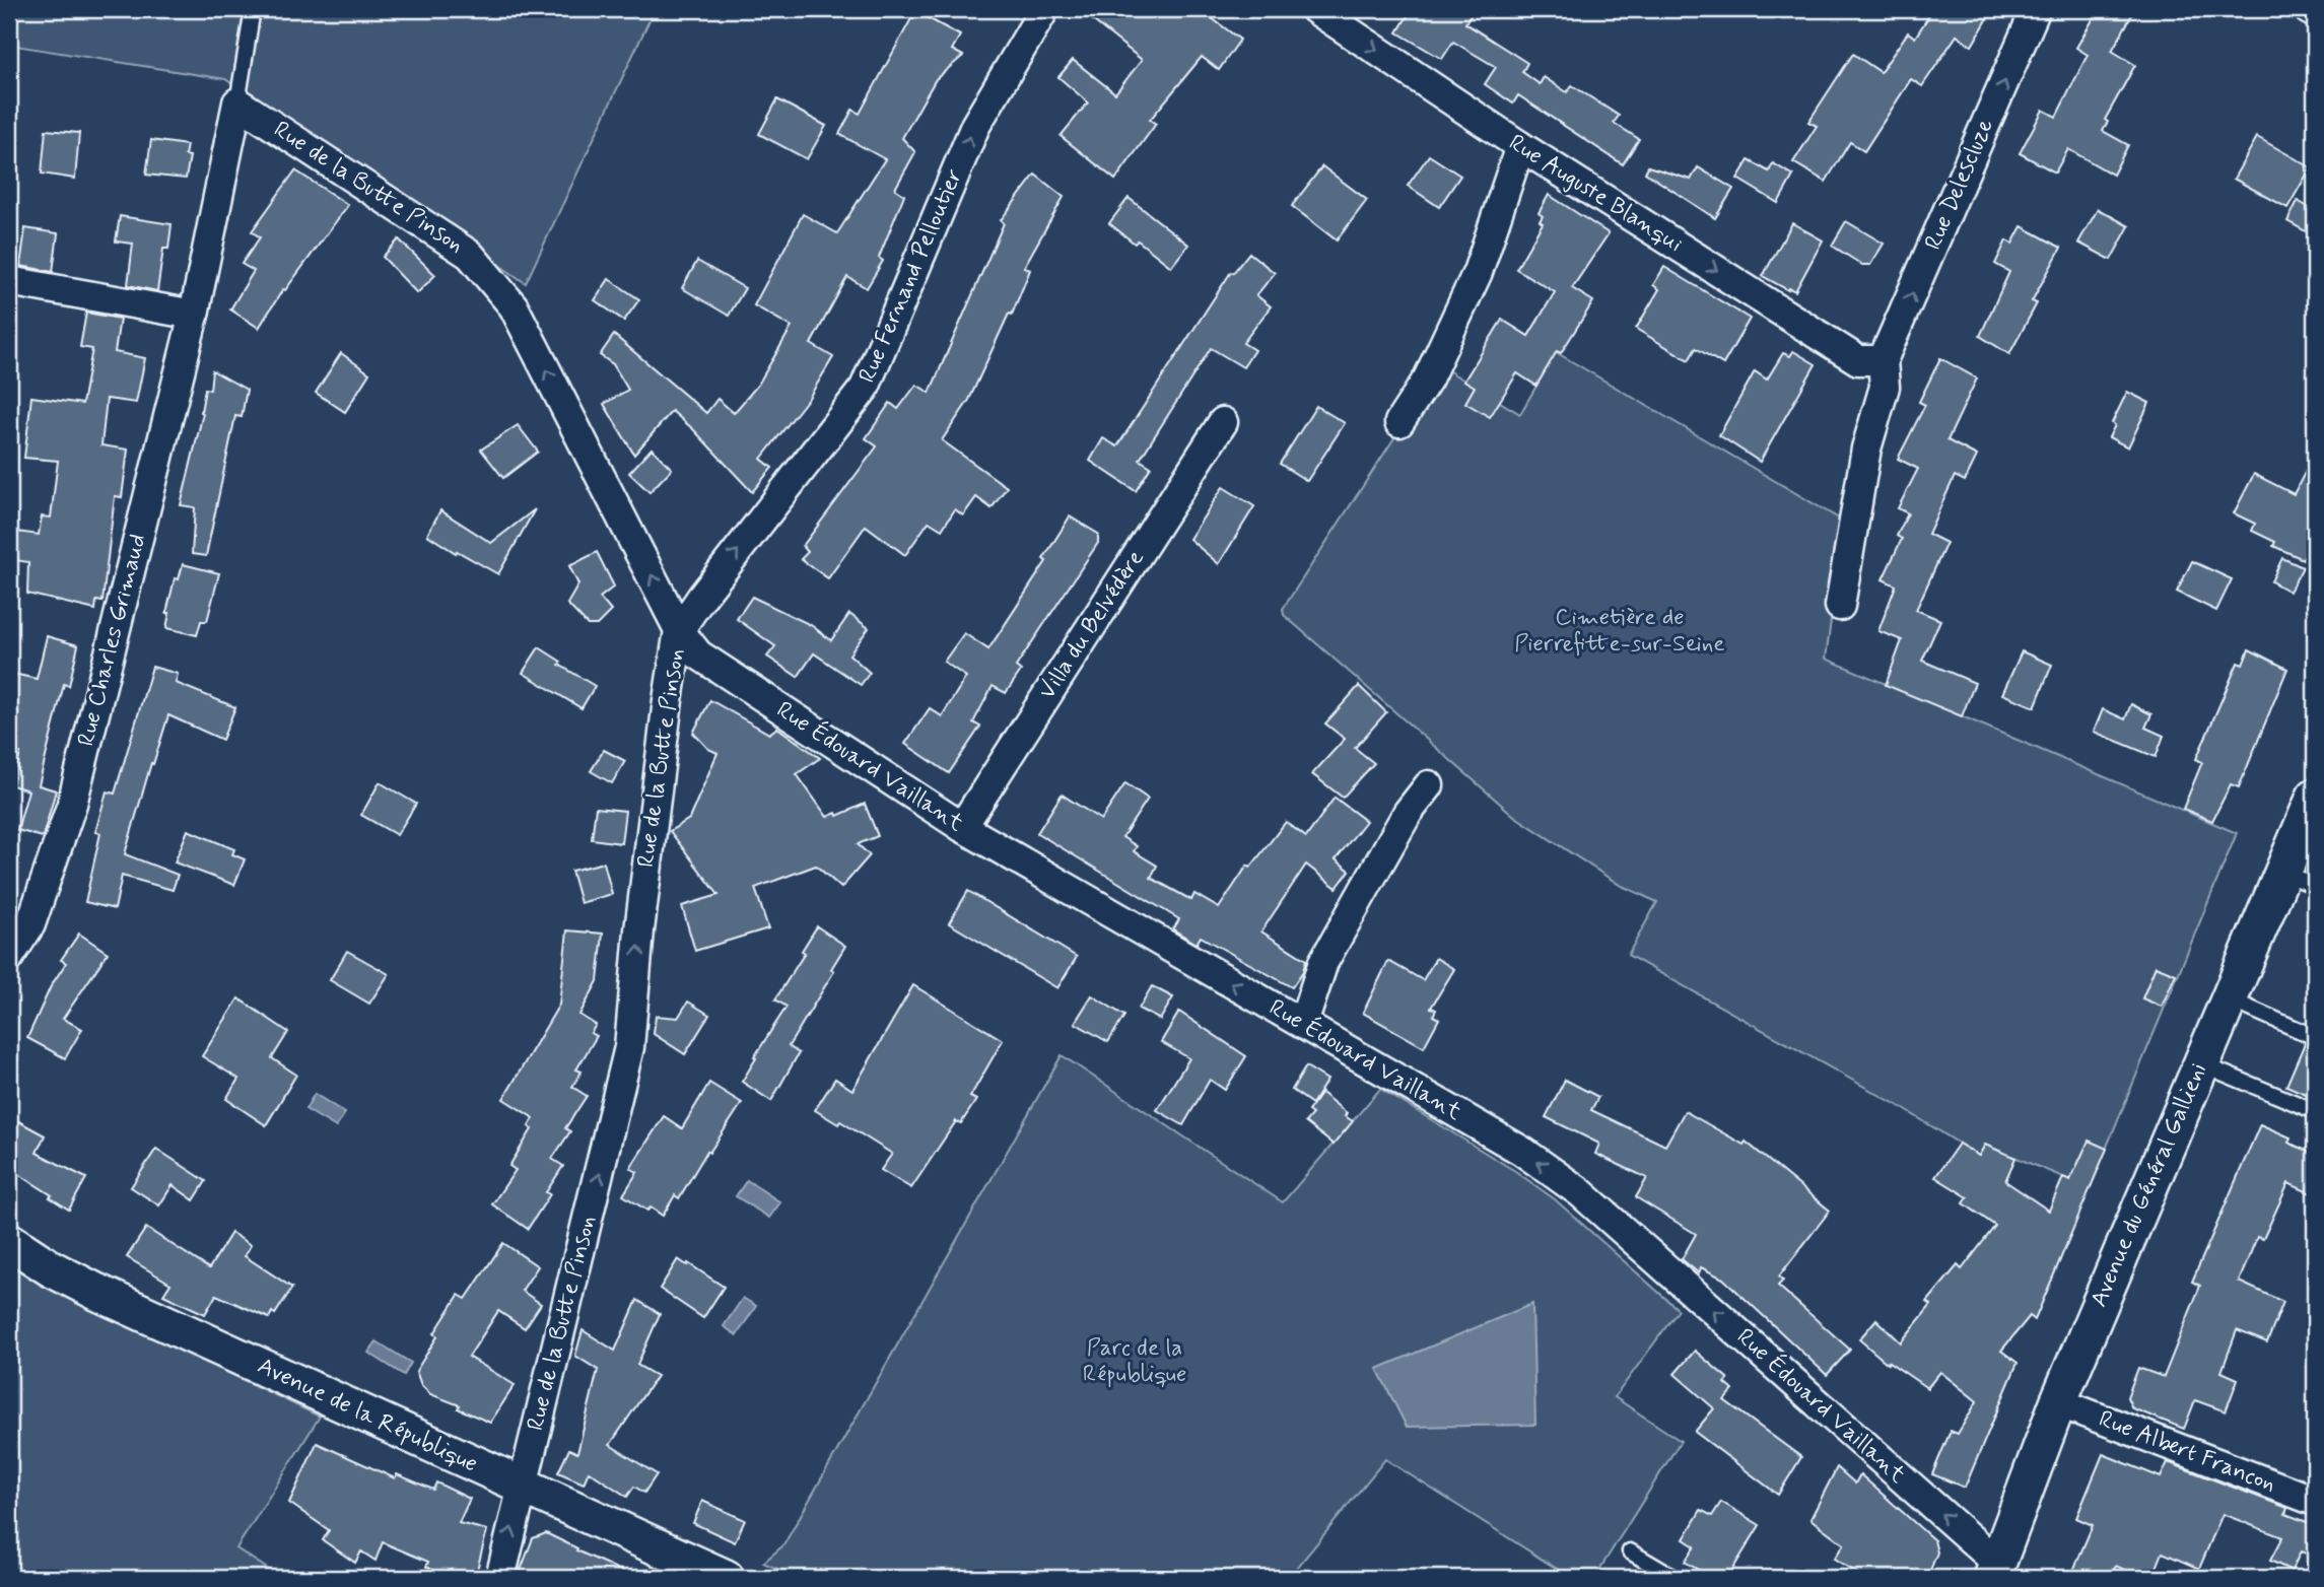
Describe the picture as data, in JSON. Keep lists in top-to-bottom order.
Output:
{
  "streets": {
    "street": [
      "Rue Delescluze",
      "Rue de la Butte Pinson",
      "Rue Auguste Blanqui",
      "Rue Fernand Pelloutier",
      "Villa du Belvédère",
      "Rue Charles Grimaud",
      "Rue Édouard Vaillant",
      "Avenue du Général Gallieni",
      "Avenue de la République",
      "Rue Albert Francon"
    ]
  },
  "crossings": [
    ["Rue Delescluze", "Rue Auguste Blanqui"],
    ["Rue de la Butte Pinson", "Rue Fernand Pelloutier"],
    ["Rue de la Butte Pinson", "Rue Charles Grimaud"],
    ["Rue de la Butte Pinson", "Rue Édouard Vaillant"],
    ["Rue de la Butte Pinson", "Avenue de la République"],
    ["Rue Fernand Pelloutier", "Rue Édouard Vaillant"],
    ["Villa du Belvédère", "Rue Édouard Vaillant"],
    ["Rue Édouard Vaillant", "Avenue du Général Gallieni"],
    ["Avenue du Général Gallieni", "Rue Albert Francon"]
  ],
  "one_way": [
    "Rue Delescluze",
    "Rue de la Butte Pinson",
    "Rue Auguste Blanqui",
    "Rue Fernand Pelloutier",
    "Rue Édouard Vaillant"
  ],
  "parks": ["Cimetière de Pierrefitte-sur-Seine", "Parc de la République"]
}
